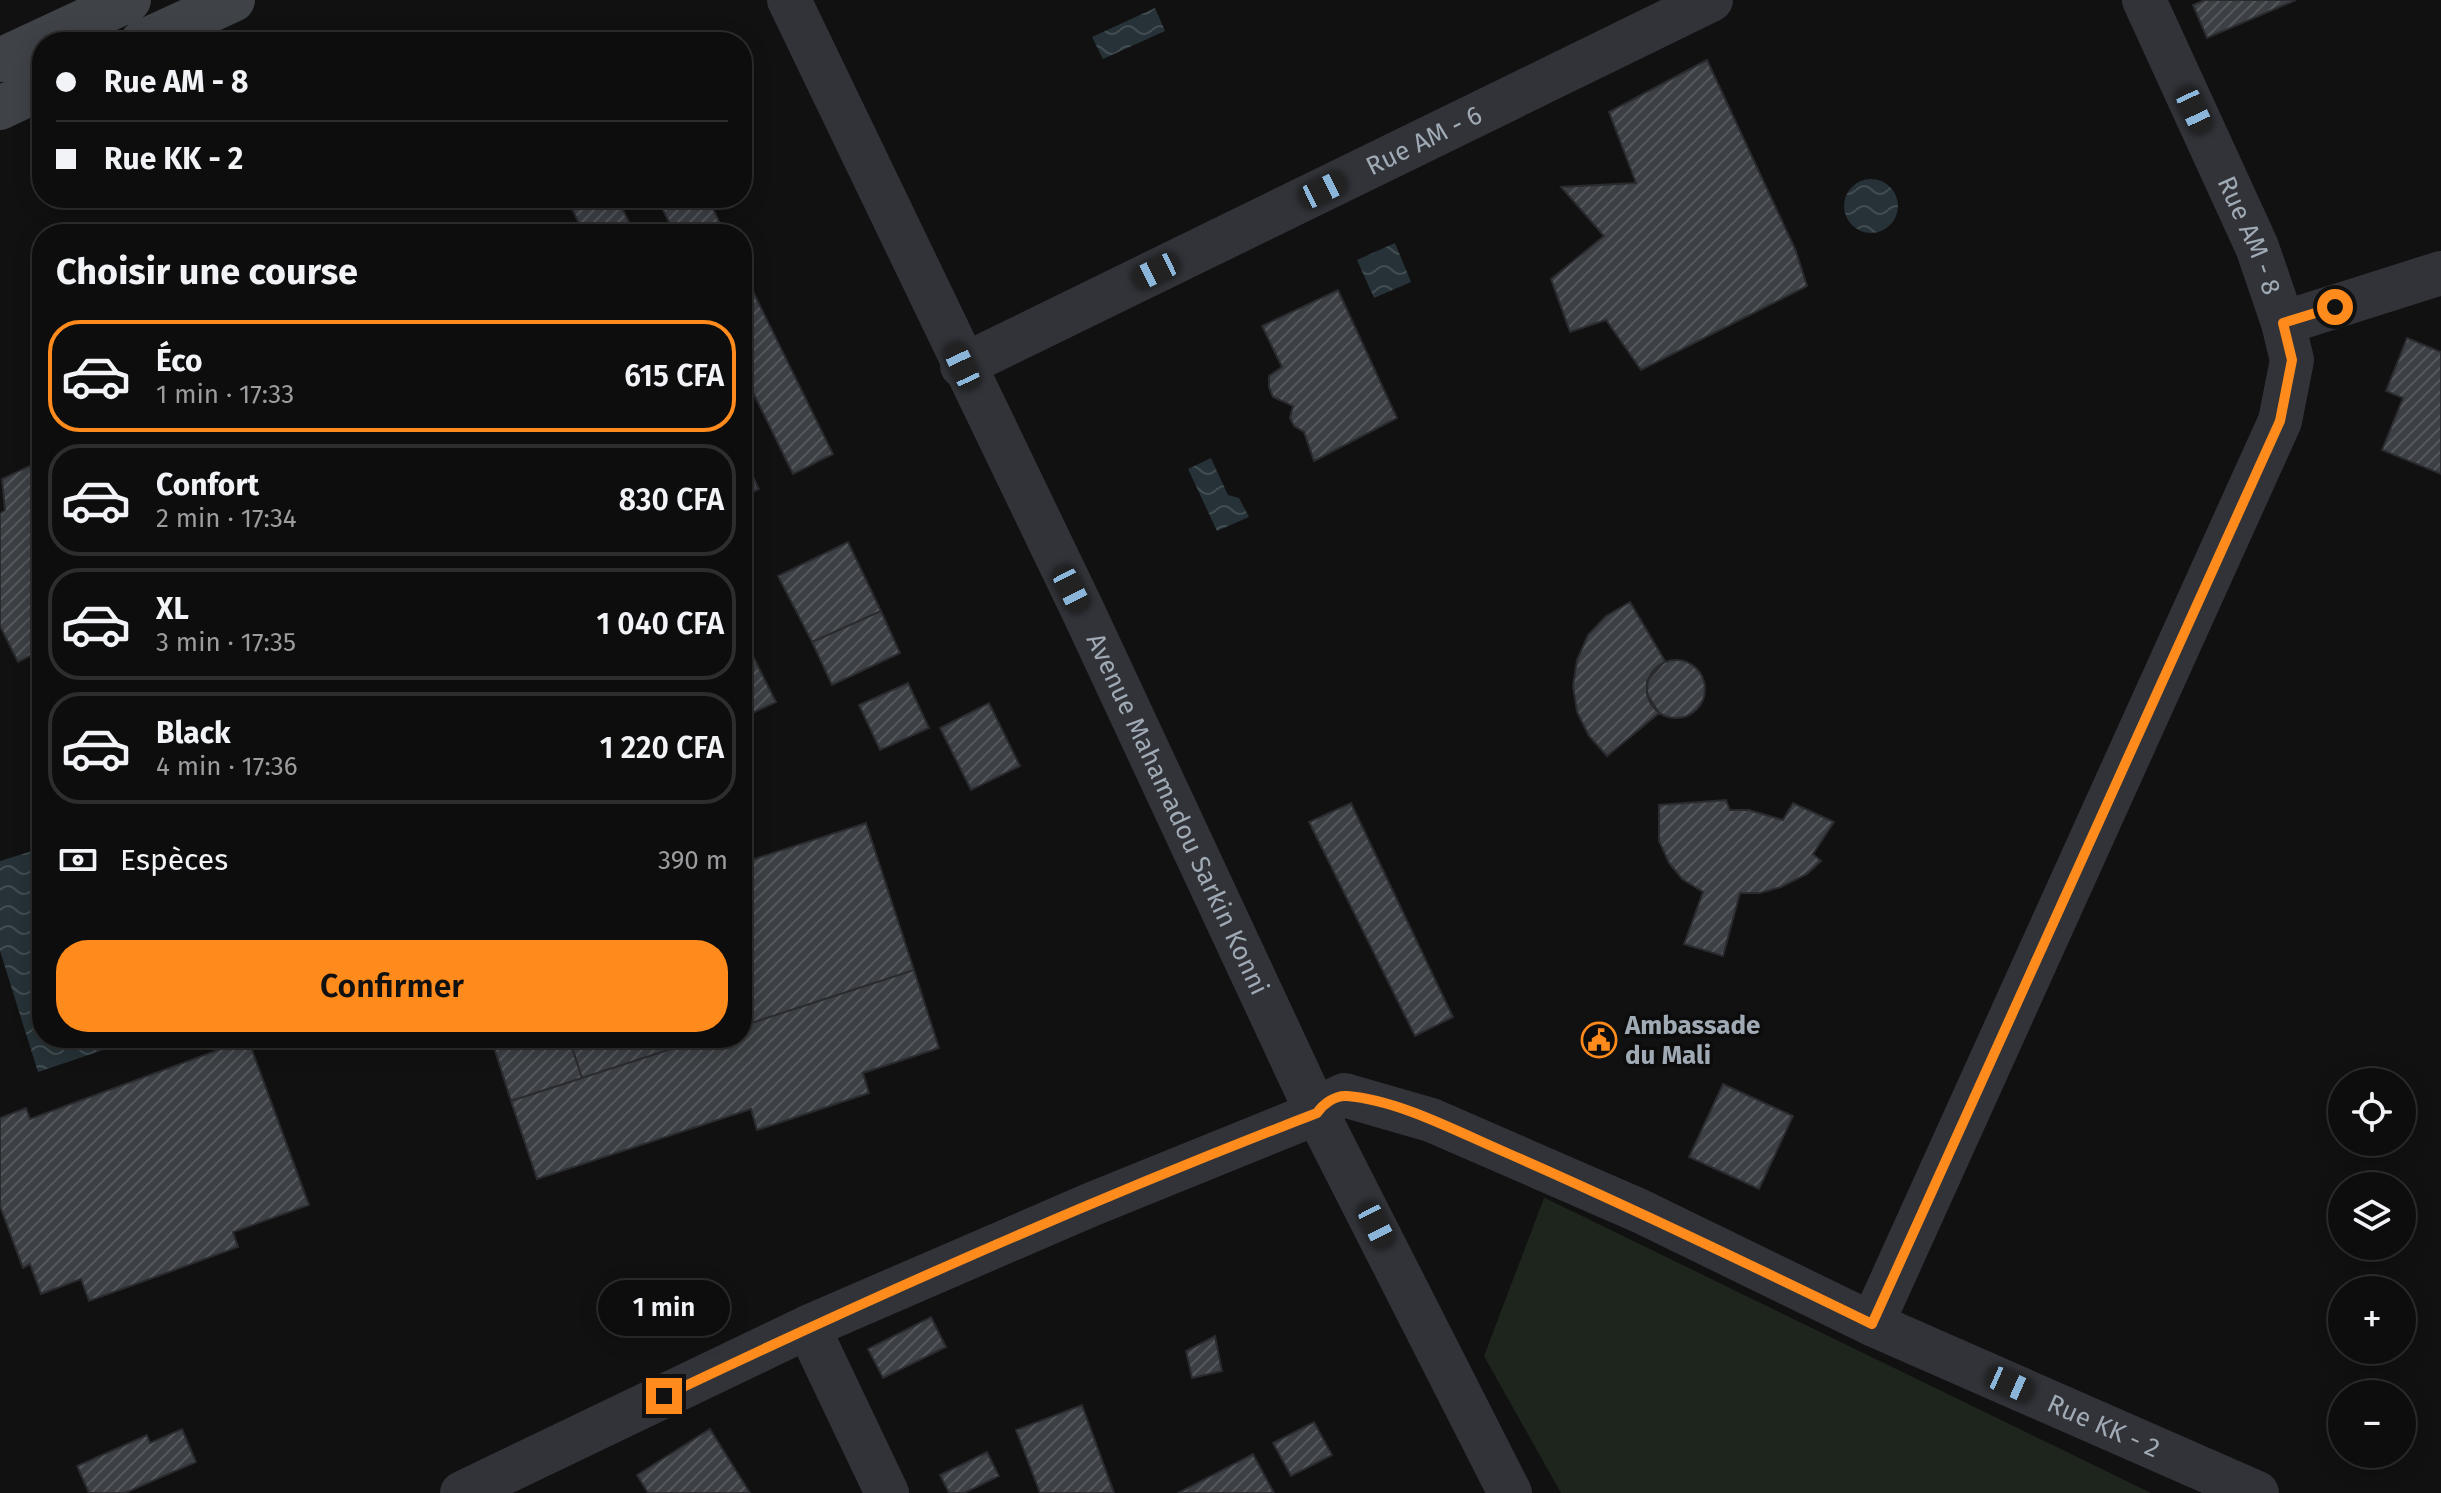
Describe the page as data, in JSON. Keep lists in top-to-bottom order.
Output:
{
  "streets": {
    "street": [
      "Rue AM - 6",
      "Rue AM - 8",
      "Avenue Mahamadou Sarkin Konni",
      "Rue KK - 2"
    ]
  },
  "crossings": [
    ["Rue AM - 6", "Avenue Mahamadou Sarkin Konni"],
    ["Avenue Mahamadou Sarkin Konni", "Rue KK - 2"]
  ],
  "places": {
    "public building": ["Ambassade du Mali"]
  },
  "page": {
    "banner": ["Rue AM - 8", "Rue KK - 2"],
    "heading": "Choisir une course",
    "list": [
      {
        "name": "Éco",
        "note": "1 min · 17:33",
        "value": "615 CFA"
      },
      {
        "name": "Confort",
        "note": "2 min · 17:34",
        "value": "830 CFA"
      },
      {
        "name": "XL",
        "note": "3 min · 17:35",
        "value": "1 040 CFA"
      },
      {
        "name": "Black",
        "note": "4 min · 17:36",
        "value": "1 220 CFA"
      }
    ],
    "pay": ["Espèces", "390 m"],
    "buttons": "Confirmer",
    "map_buttons": ["+", "−"],
    "bubble": "1 min"
  }
}
